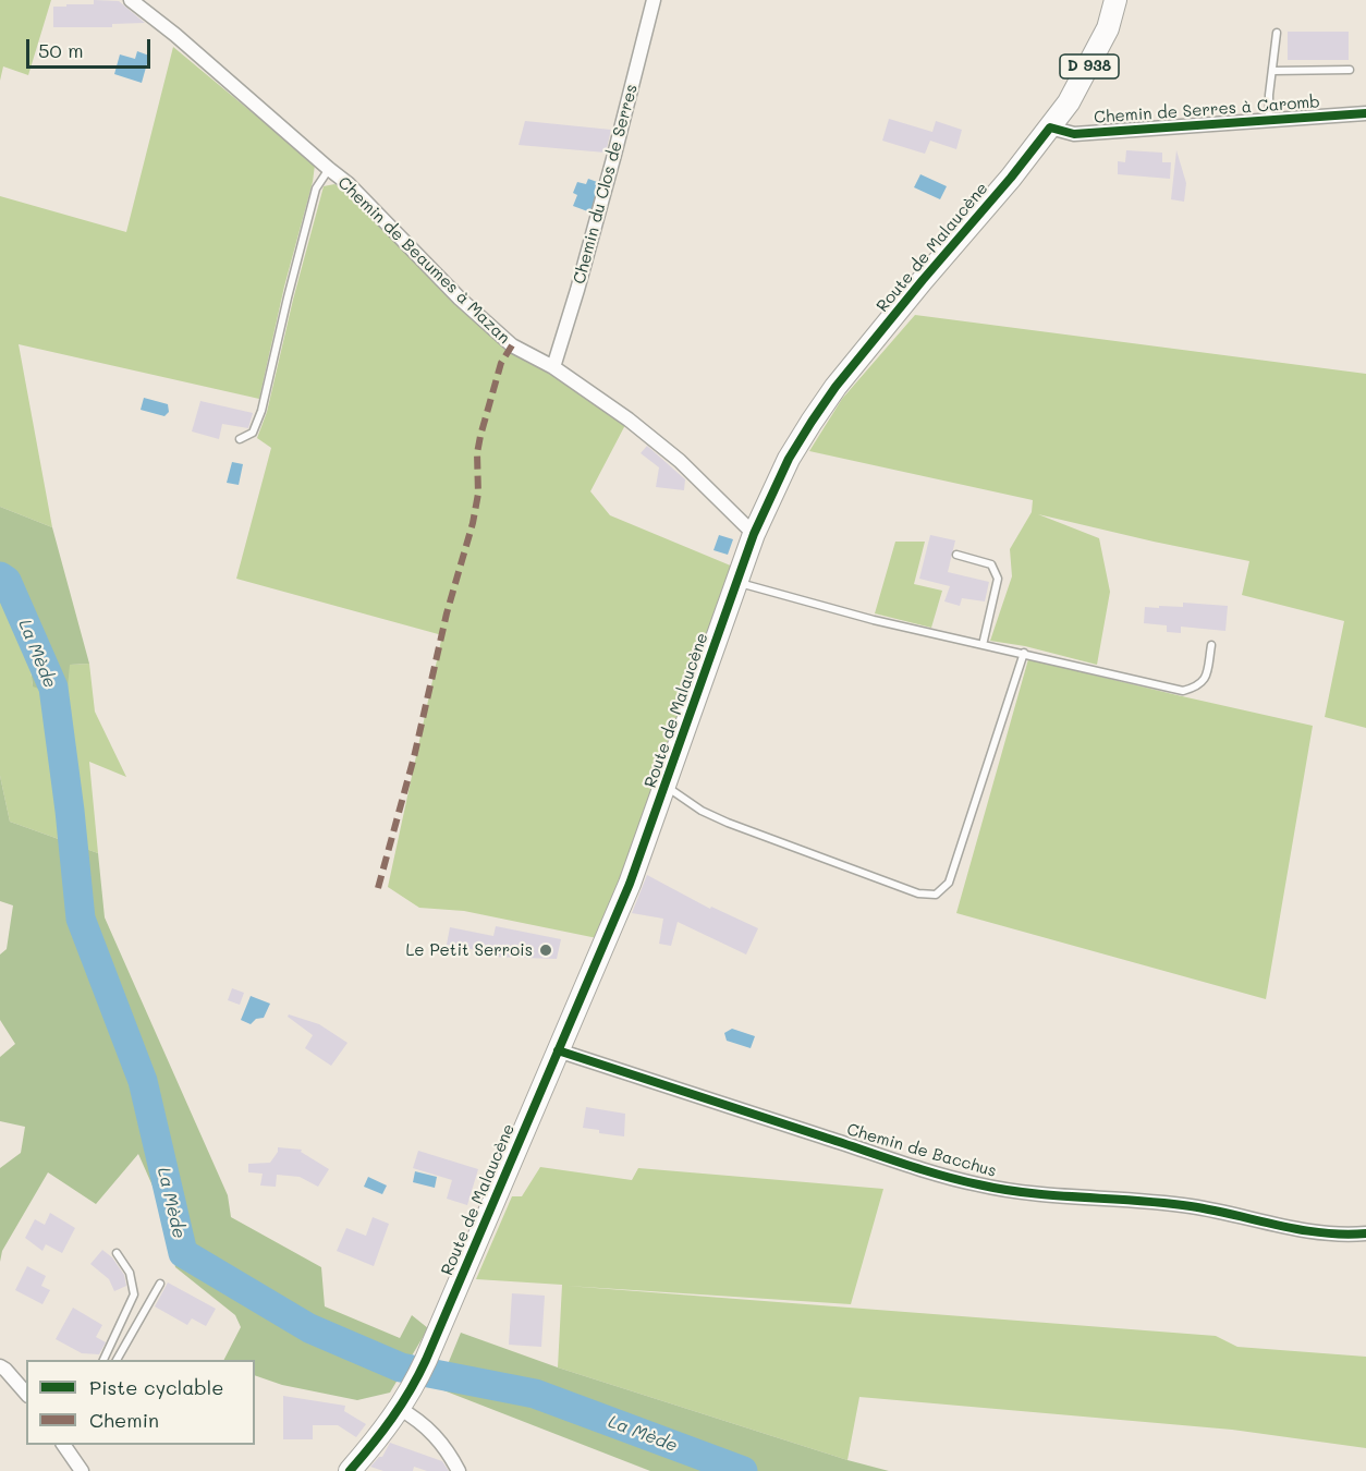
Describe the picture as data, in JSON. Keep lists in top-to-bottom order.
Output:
{
  "streets": {
    "main road": ["D 938", "Route de Malaucène"],
    "street": [
      "Chemin de Serres à Caromb",
      "Chemin du Clos de Serres",
      "Chemin de Beaumes à Mazan",
      "Chemin de Bacchus"
    ]
  },
  "crossings": [
    ["D 938", "Route de Malaucène"],
    ["Chemin de Serres à Caromb", "Route de Malaucène"],
    ["Chemin du Clos de Serres", "Chemin de Beaumes à Mazan"],
    ["Route de Malaucène", "Chemin de Beaumes à Mazan"],
    ["Route de Malaucène", "Chemin de Bacchus"]
  ],
  "water": ["La Mède"],
  "places": ["Le Petit Serrois"],
  "legend": ["Piste cyclable", "Chemin"],
  "scale_bar": "50 m"
}
